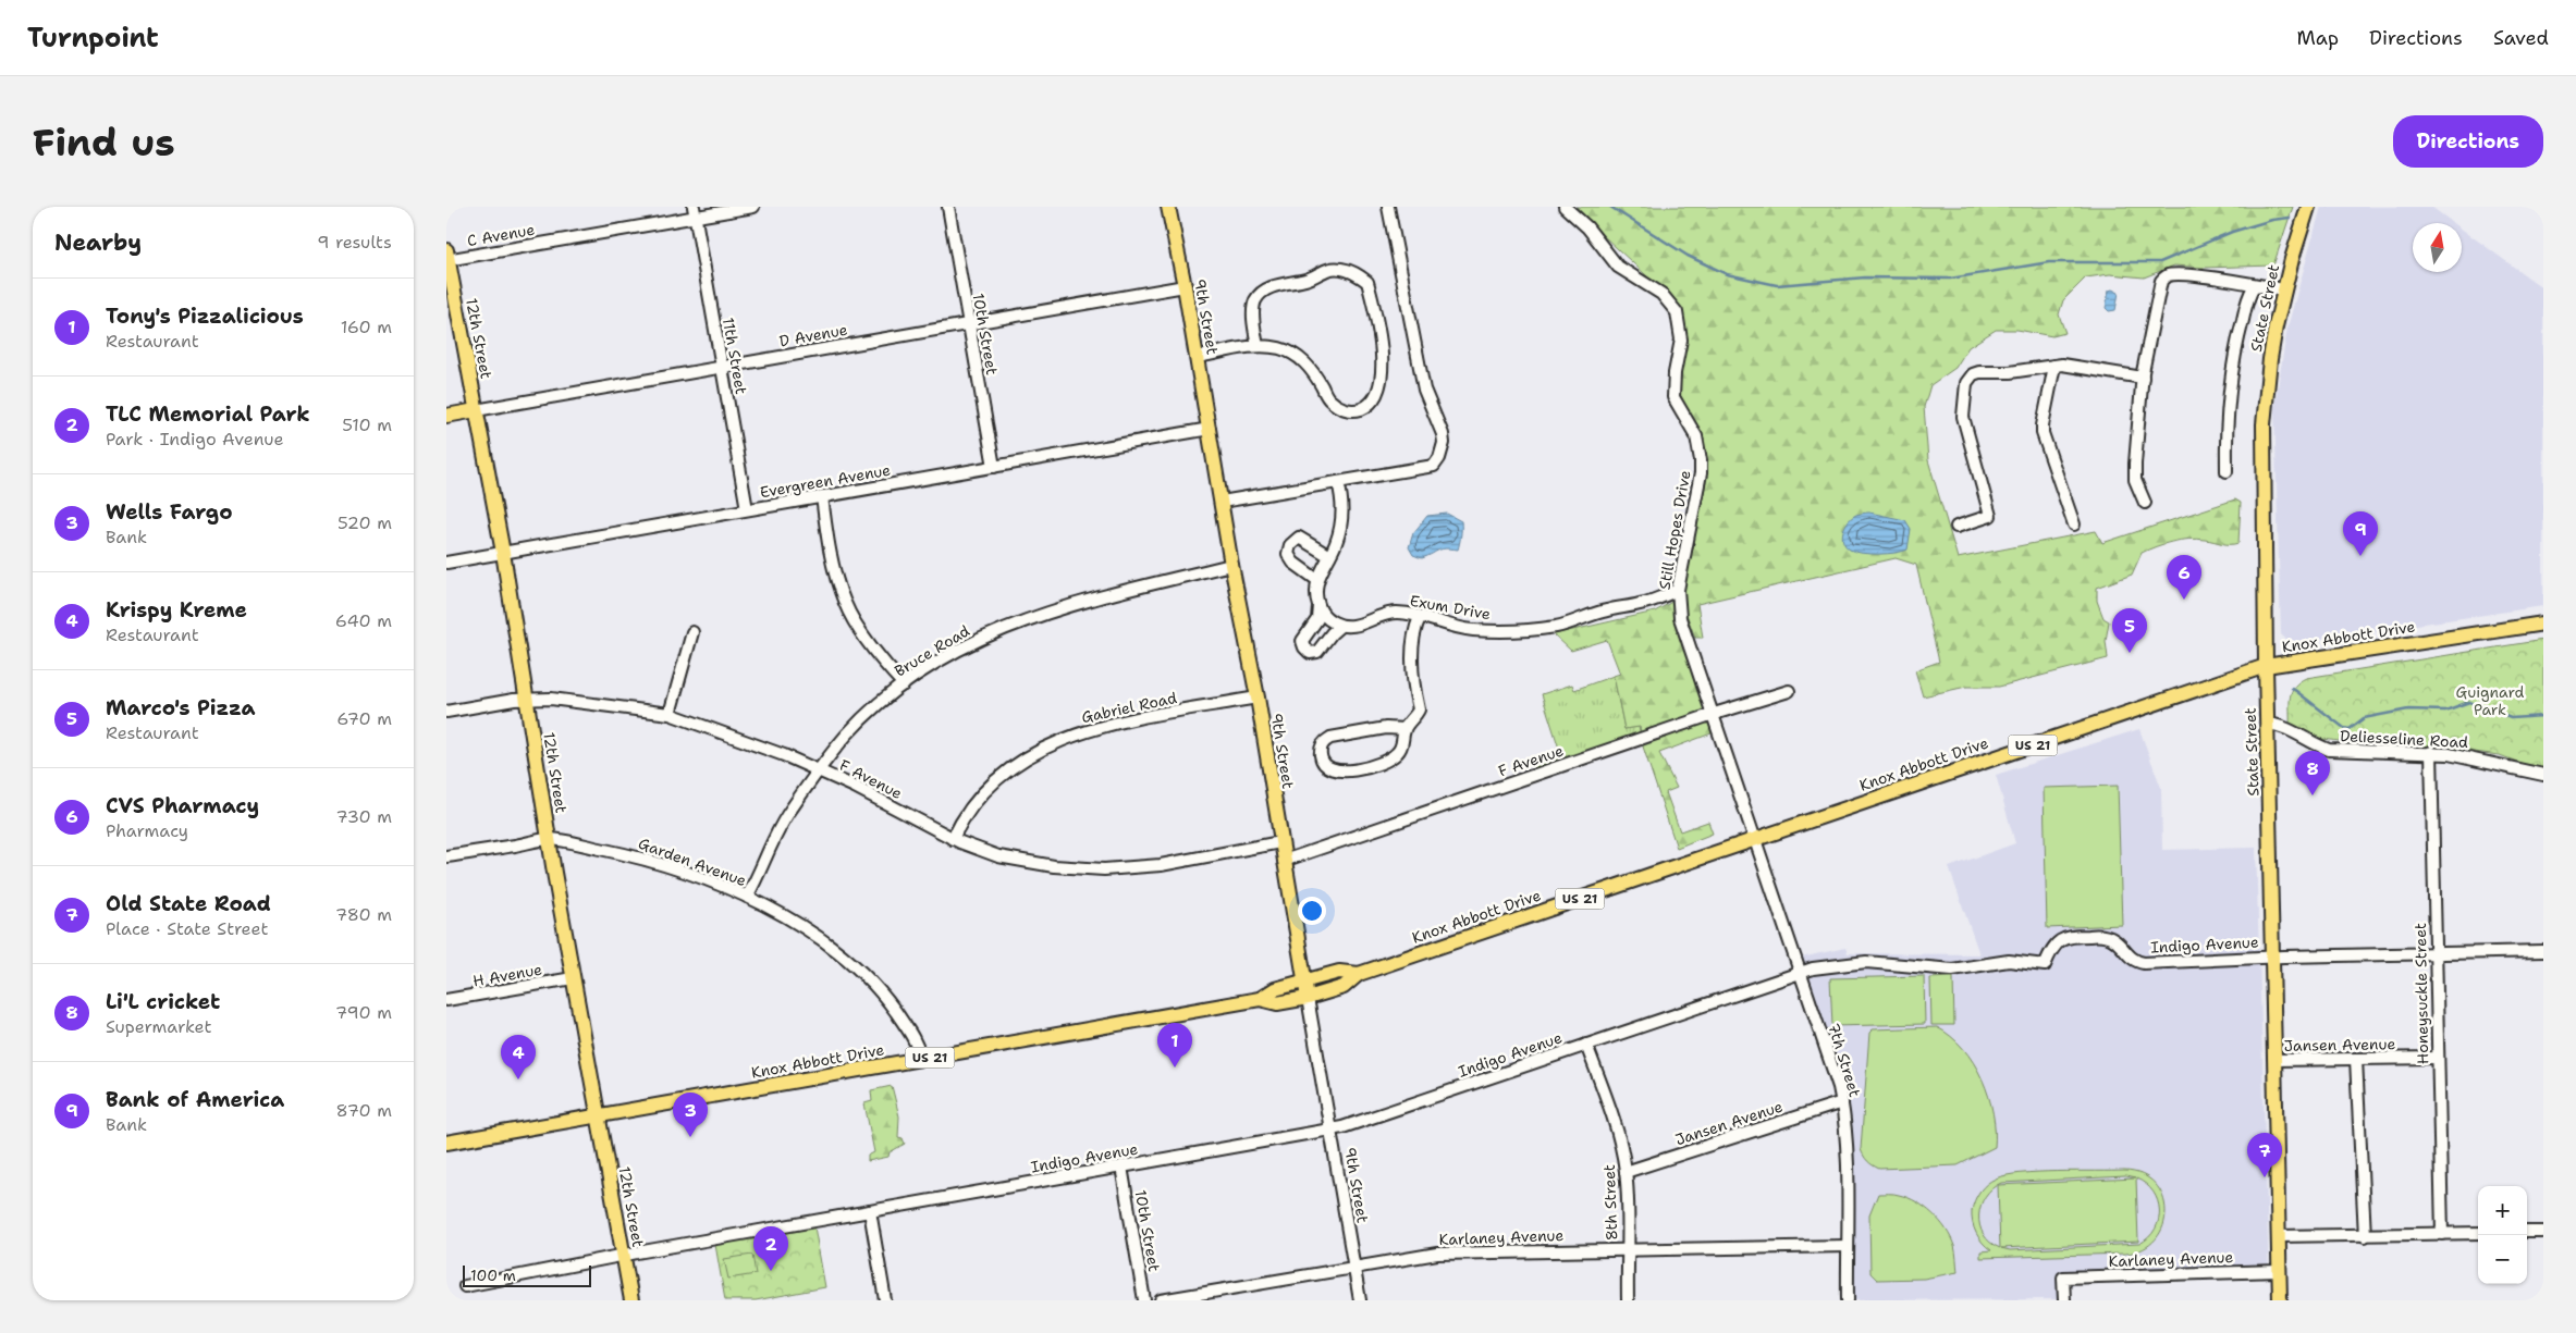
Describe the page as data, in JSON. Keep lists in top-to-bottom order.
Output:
{
  "streets": {
    "main road": [
      "State Street",
      "9th Street",
      "D Avenue",
      "12th Street",
      "Knox Abbott Drive",
      "US 21"
    ],
    "street": [
      "C Avenue",
      "10th Street",
      "11th Street",
      "Evergreen Avenue",
      "Still Hopes Drive",
      "Exum Drive",
      "Bruce Road",
      "Gabriel Road",
      "Deliesseline Road",
      "F Avenue",
      "Garden Avenue",
      "Indigo Avenue",
      "H Avenue",
      "Honeysuckle Street",
      "Jansen Avenue",
      "7th Street",
      "8th Street",
      "Karlaney Avenue"
    ]
  },
  "crossings": [
    ["C Avenue", "12th Street"],
    ["C Avenue", "11th Street"],
    ["State Street", "Knox Abbott Drive"],
    ["State Street", "Deliesseline Road"],
    ["State Street", "Indigo Avenue"],
    ["State Street", "Jansen Avenue"],
    ["State Street", "Karlaney Avenue"],
    ["9th Street", "D Avenue"],
    ["9th Street", "Evergreen Avenue"],
    ["9th Street", "Knox Abbott Drive"],
    ["9th Street", "Bruce Road"],
    ["9th Street", "Gabriel Road"],
    ["9th Street", "F Avenue"],
    ["9th Street", "Indigo Avenue"],
    ["9th Street", "Karlaney Avenue"],
    ["10th Street", "D Avenue"],
    ["10th Street", "Evergreen Avenue"],
    ["10th Street", "Indigo Avenue"],
    ["D Avenue", "12th Street"],
    ["D Avenue", "11th Street"],
    ["12th Street", "Evergreen Avenue"],
    ["12th Street", "Knox Abbott Drive"],
    ["12th Street", "F Avenue"],
    ["12th Street", "Garden Avenue"],
    ["12th Street", "Indigo Avenue"],
    ["12th Street", "H Avenue"],
    ["11th Street", "Evergreen Avenue"],
    ["Still Hopes Drive", "Exum Drive"],
    ["Still Hopes Drive", "Knox Abbott Drive"],
    ["Still Hopes Drive", "F Avenue"],
    ["Still Hopes Drive", "7th Street"],
    ["Knox Abbott Drive", "Garden Avenue"],
    ["Knox Abbott Drive", "7th Street"],
    ["Bruce Road", "F Avenue"],
    ["Bruce Road", "Garden Avenue"],
    ["Gabriel Road", "F Avenue"],
    ["Deliesseline Road", "Honeysuckle Street"],
    ["Indigo Avenue", "Honeysuckle Street"],
    ["Indigo Avenue", "7th Street"],
    ["Indigo Avenue", "8th Street"],
    ["Honeysuckle Street", "Jansen Avenue"],
    ["Jansen Avenue", "7th Street"],
    ["Jansen Avenue", "8th Street"],
    ["7th Street", "Karlaney Avenue"],
    ["8th Street", "Karlaney Avenue"]
  ],
  "parks": ["Guignard Park"],
  "scale_bar": "100 m",
  "north": "top",
  "page": {
    "header": "Turnpoint",
    "nav": ["Map", "Directions", "Saved"],
    "buttons": "Directions",
    "title": "Find us",
    "heading": ["Nearby", "9 results"],
    "list": [
      {
        "mark": "1",
        "name": "Tony's Pizzalicious",
        "note": "Restaurant",
        "value": "160 m"
      },
      {
        "mark": "2",
        "name": "TLC Memorial Park",
        "note": "Park · Indigo Avenue",
        "value": "510 m"
      },
      {
        "mark": "3",
        "name": "Wells Fargo",
        "note": "Bank",
        "value": "520 m"
      },
      {
        "mark": "4",
        "name": "Krispy Kreme",
        "note": "Restaurant",
        "value": "640 m"
      },
      {
        "mark": "5",
        "name": "Marco's Pizza",
        "note": "Restaurant",
        "value": "670 m"
      },
      {
        "mark": "6",
        "name": "CVS Pharmacy",
        "note": "Pharmacy",
        "value": "730 m"
      },
      {
        "mark": "7",
        "name": "Old State Road",
        "note": "Place · State Street",
        "value": "780 m"
      },
      {
        "mark": "8",
        "name": "Li'L cricket",
        "note": "Supermarket",
        "value": "790 m"
      },
      {
        "mark": "9",
        "name": "Bank of America",
        "note": "Bank",
        "value": "870 m"
      }
    ],
    "pins": [
      "9",
      "6",
      "5",
      "8",
      "1",
      "4",
      "3",
      "7",
      "2"
    ],
    "map_buttons": ["+", "−"],
    "scale": "100 m"
  }
}
